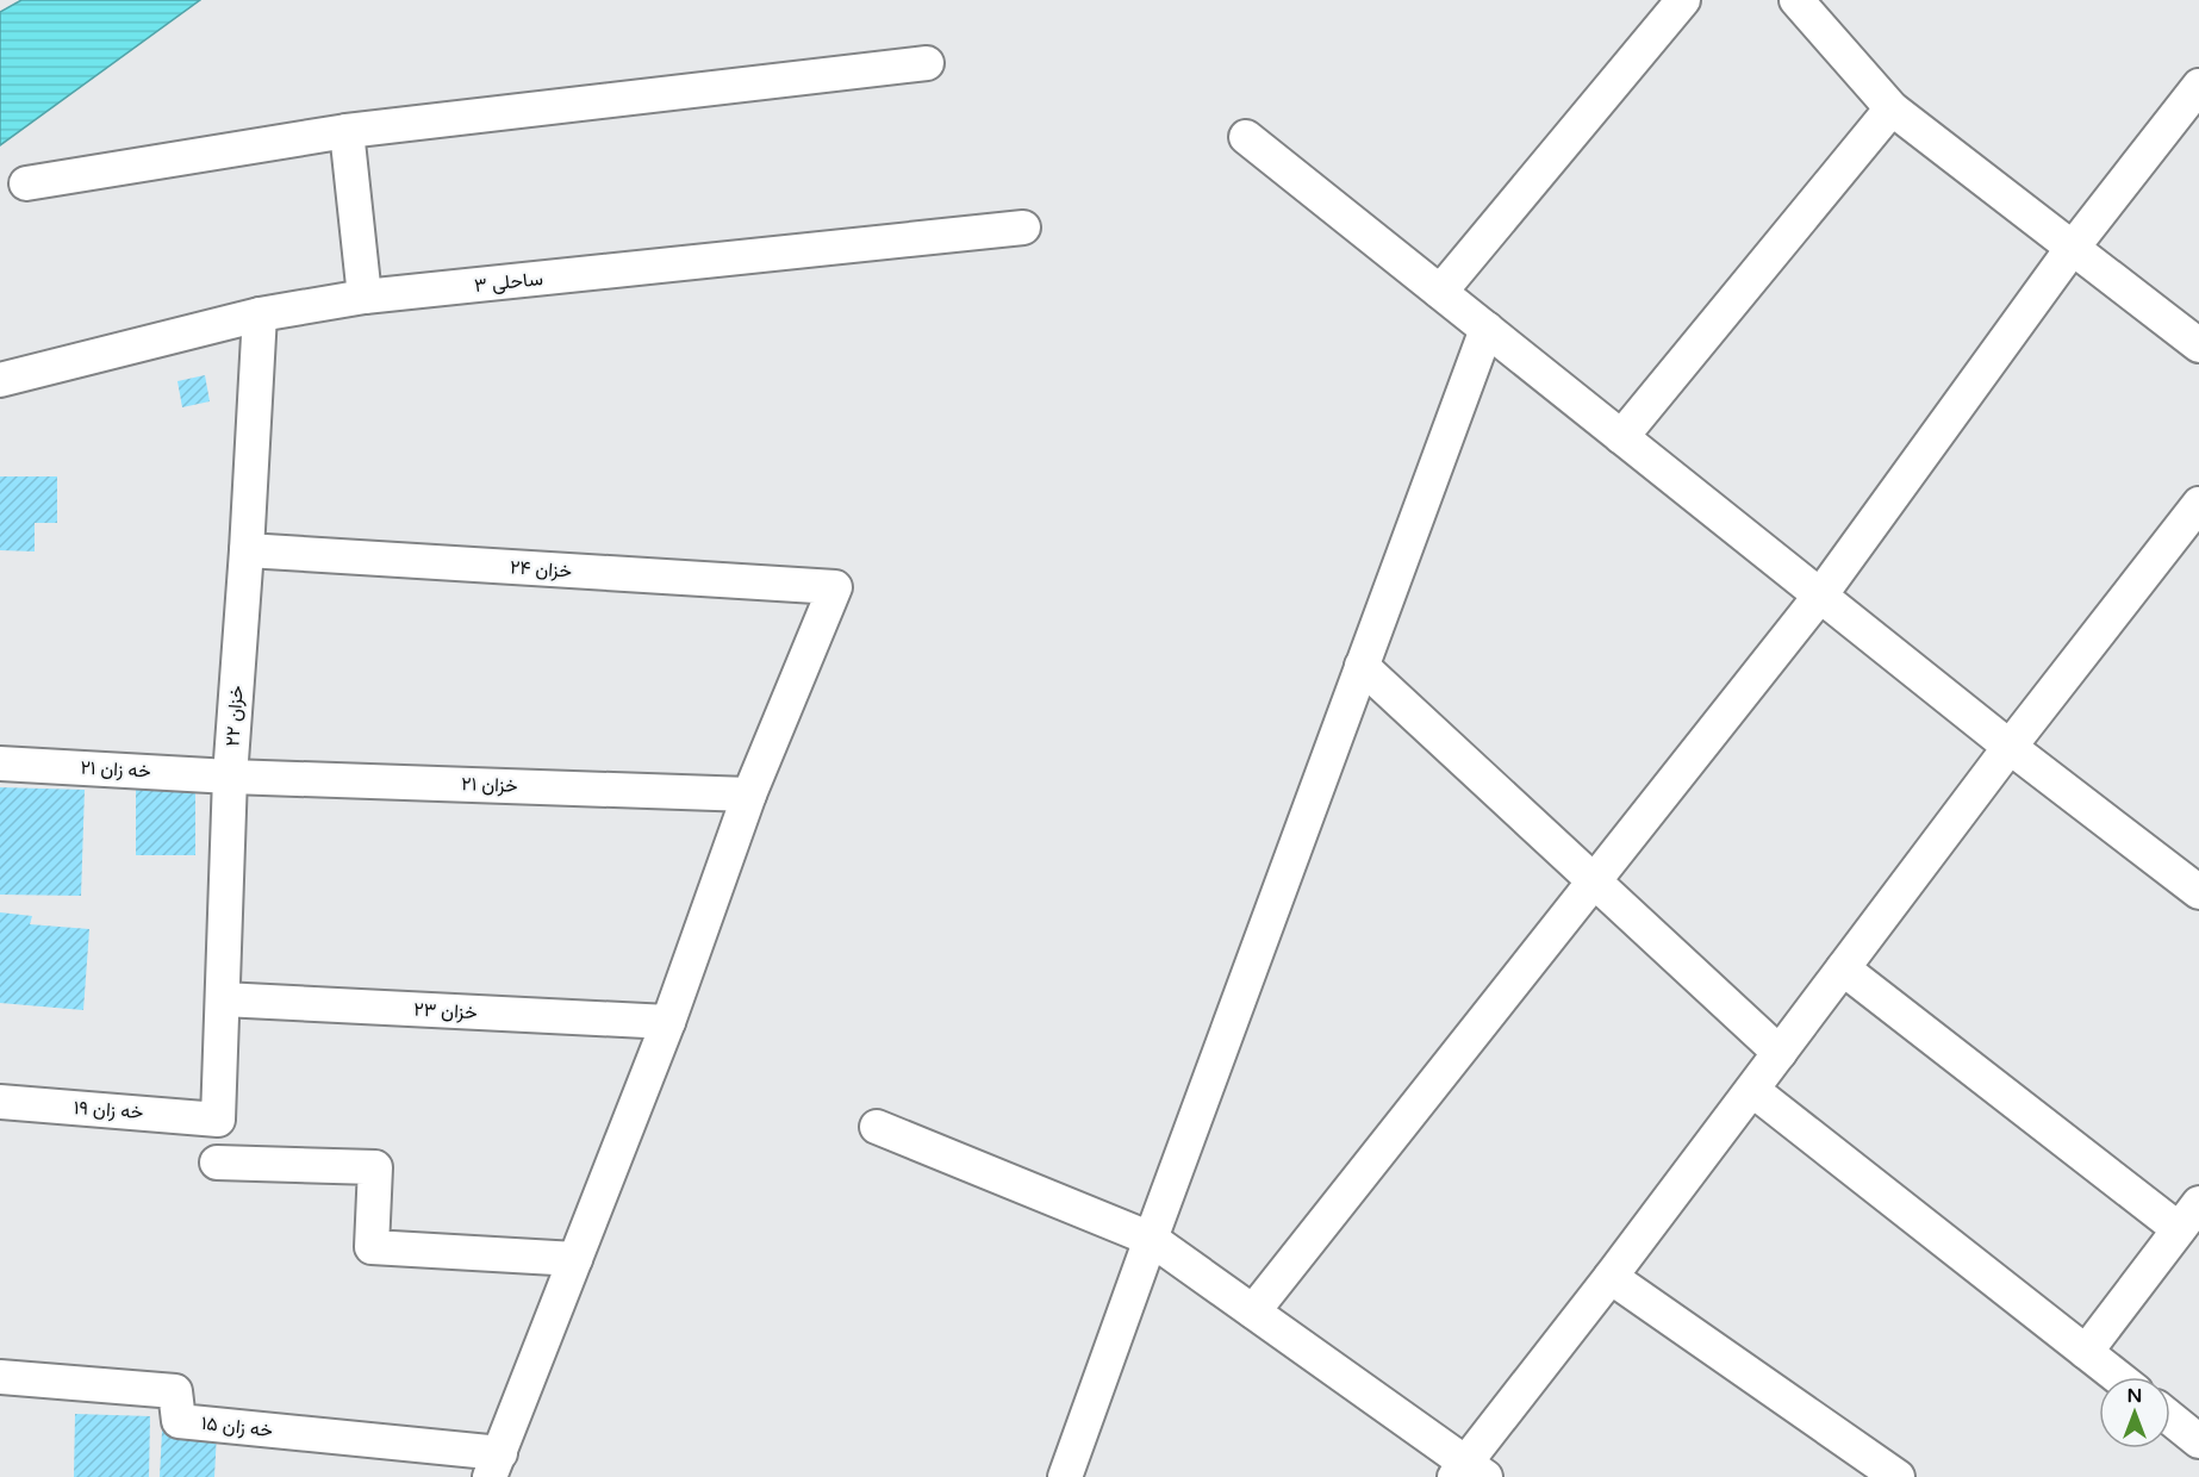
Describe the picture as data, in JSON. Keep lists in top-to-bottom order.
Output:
{
  "streets": {
    "street": [
      "ساحلی ۳",
      "خزان ۲۴",
      "خزان ۲۲",
      "خه زان ۲۱",
      "خزان ۲۱",
      "خزان ۲۳",
      "خه زان ۱۹",
      "خه زان ۱۵"
    ]
  },
  "crossings": [
    ["ساحلی ۳", "خزان ۲۲"],
    ["خزان ۲۴", "خزان ۲۲"],
    ["خزان ۲۴", "خزان ۲۱"],
    ["خزان ۲۲", "خه زان ۲۱"],
    ["خزان ۲۲", "خزان ۲۱"],
    ["خزان ۲۲", "خزان ۲۳"],
    ["خزان ۲۲", "خه زان ۱۹"],
    ["خه زان ۲۱", "خزان ۲۱"]
  ],
  "north": "top"
}
